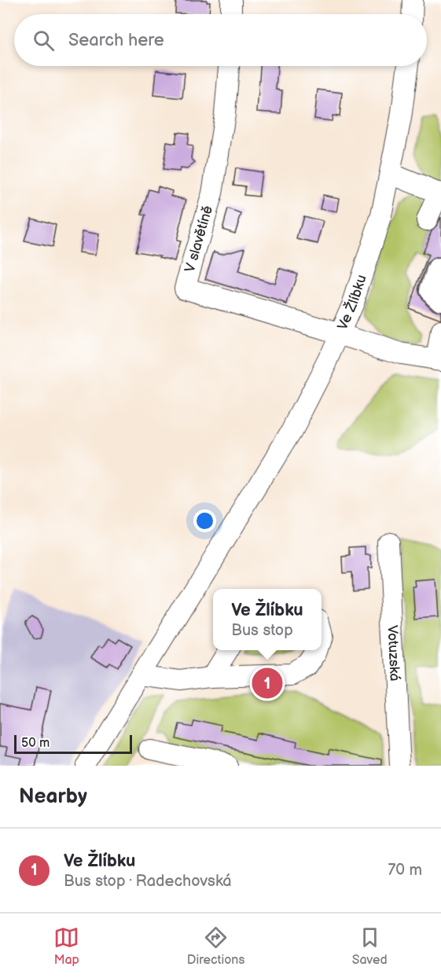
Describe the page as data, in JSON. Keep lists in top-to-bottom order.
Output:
{
  "streets": {
    "street": ["V slavětíně", "Ve Žlíbku", "Votuzská"]
  },
  "crossings": [
    ["V slavětíně", "Ve Žlíbku"]
  ],
  "scale_bar": "50 m",
  "page": {
    "search": "Search here",
    "popup": ["Ve Žlíbku", "Bus stop"],
    "pins": "1",
    "scale": "50 m",
    "heading": "Nearby",
    "list": [
      {
        "mark": "1",
        "name": "Ve Žlíbku",
        "note": "Bus stop · Radechovská",
        "value": "70 m"
      }
    ],
    "nav": ["Map", "Directions", "Saved"]
  }
}
